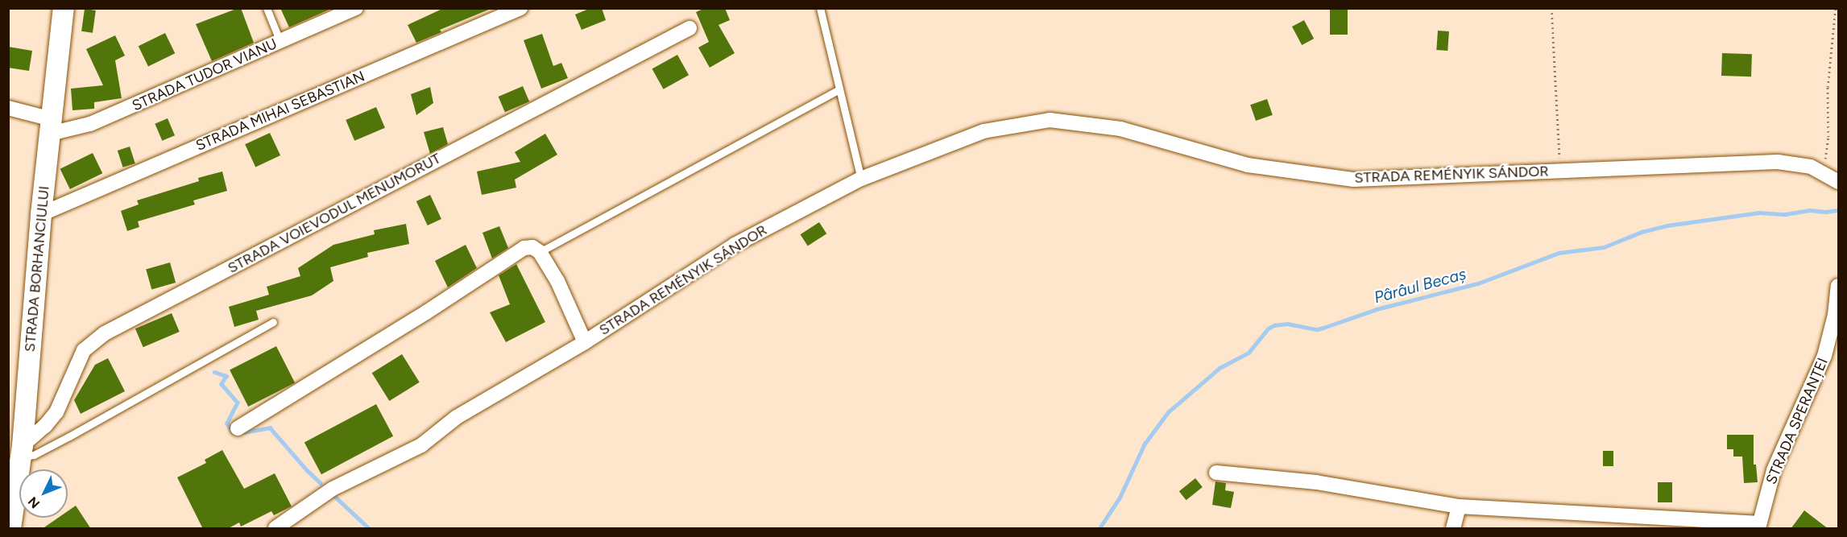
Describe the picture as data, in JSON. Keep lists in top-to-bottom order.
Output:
{
  "streets": {
    "main road": ["STRADA BORHANCIULUI"],
    "street": [
      "STRADA TUDOR VIANU",
      "STRADA MIHAI SEBASTIAN",
      "STRADA REMÉNYIK SÁNDOR",
      "STRADA VOIEVODUL MENUMORUT",
      "STRADA SPERANȚEI"
    ]
  },
  "crossings": [
    ["STRADA TUDOR VIANU", "STRADA BORHANCIULUI"],
    ["STRADA MIHAI SEBASTIAN", "STRADA BORHANCIULUI"],
    ["STRADA VOIEVODUL MENUMORUT", "STRADA BORHANCIULUI"]
  ],
  "water": ["Pârâul Becaș"],
  "north": "bottom left"
}
